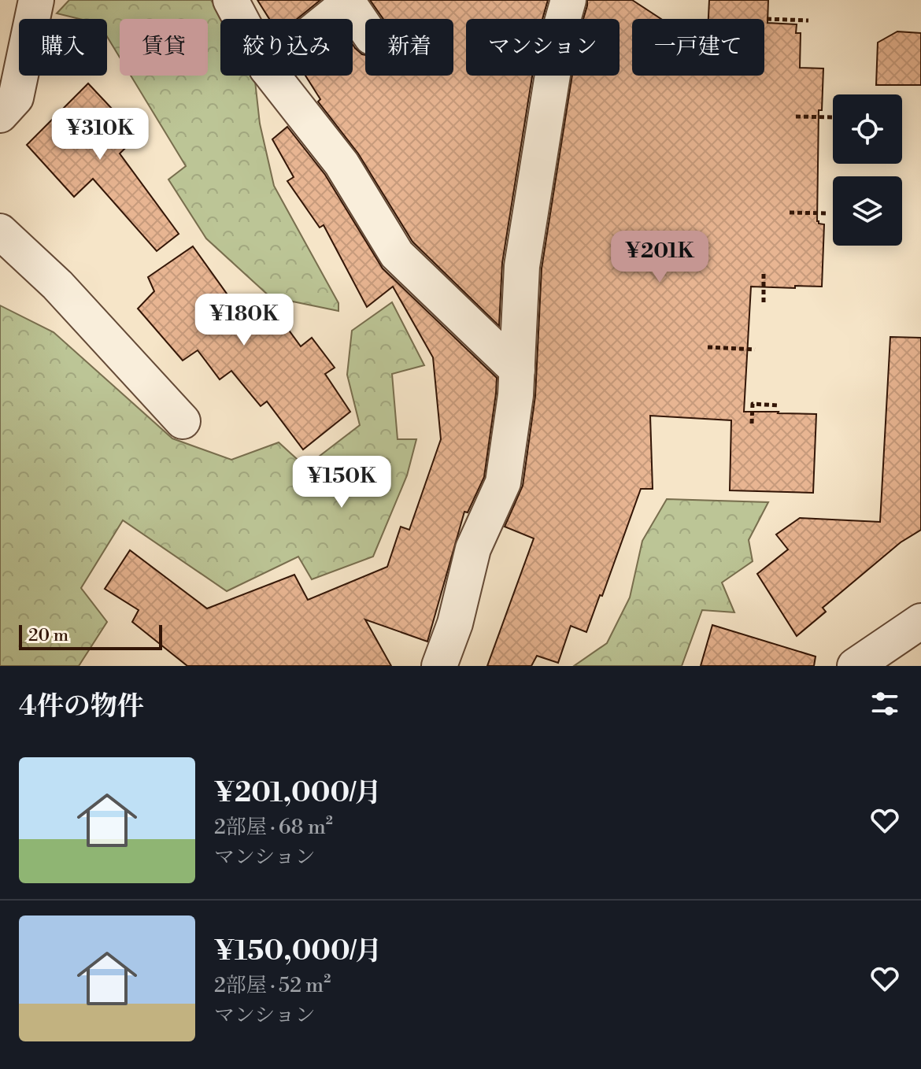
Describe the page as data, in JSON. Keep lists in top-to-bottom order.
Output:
{
  "scale_bar": "20 m",
  "page": {
    "chip": [
      "購入",
      "賃貸",
      "絞り込み",
      "新着",
      "マンション",
      "一戸建て"
    ],
    "price": [
      "¥310K",
      "¥201K",
      "¥180K",
      "¥150K"
    ],
    "scale": "20 m",
    "heading": "4件の物件",
    "list": [
      {
        "name": "¥201,000/月",
        "note": "2部屋 · 68 m² · マンション"
      },
      {
        "name": "¥150,000/月",
        "note": "2部屋 · 52 m² · マンション"
      }
    ]
  }
}
